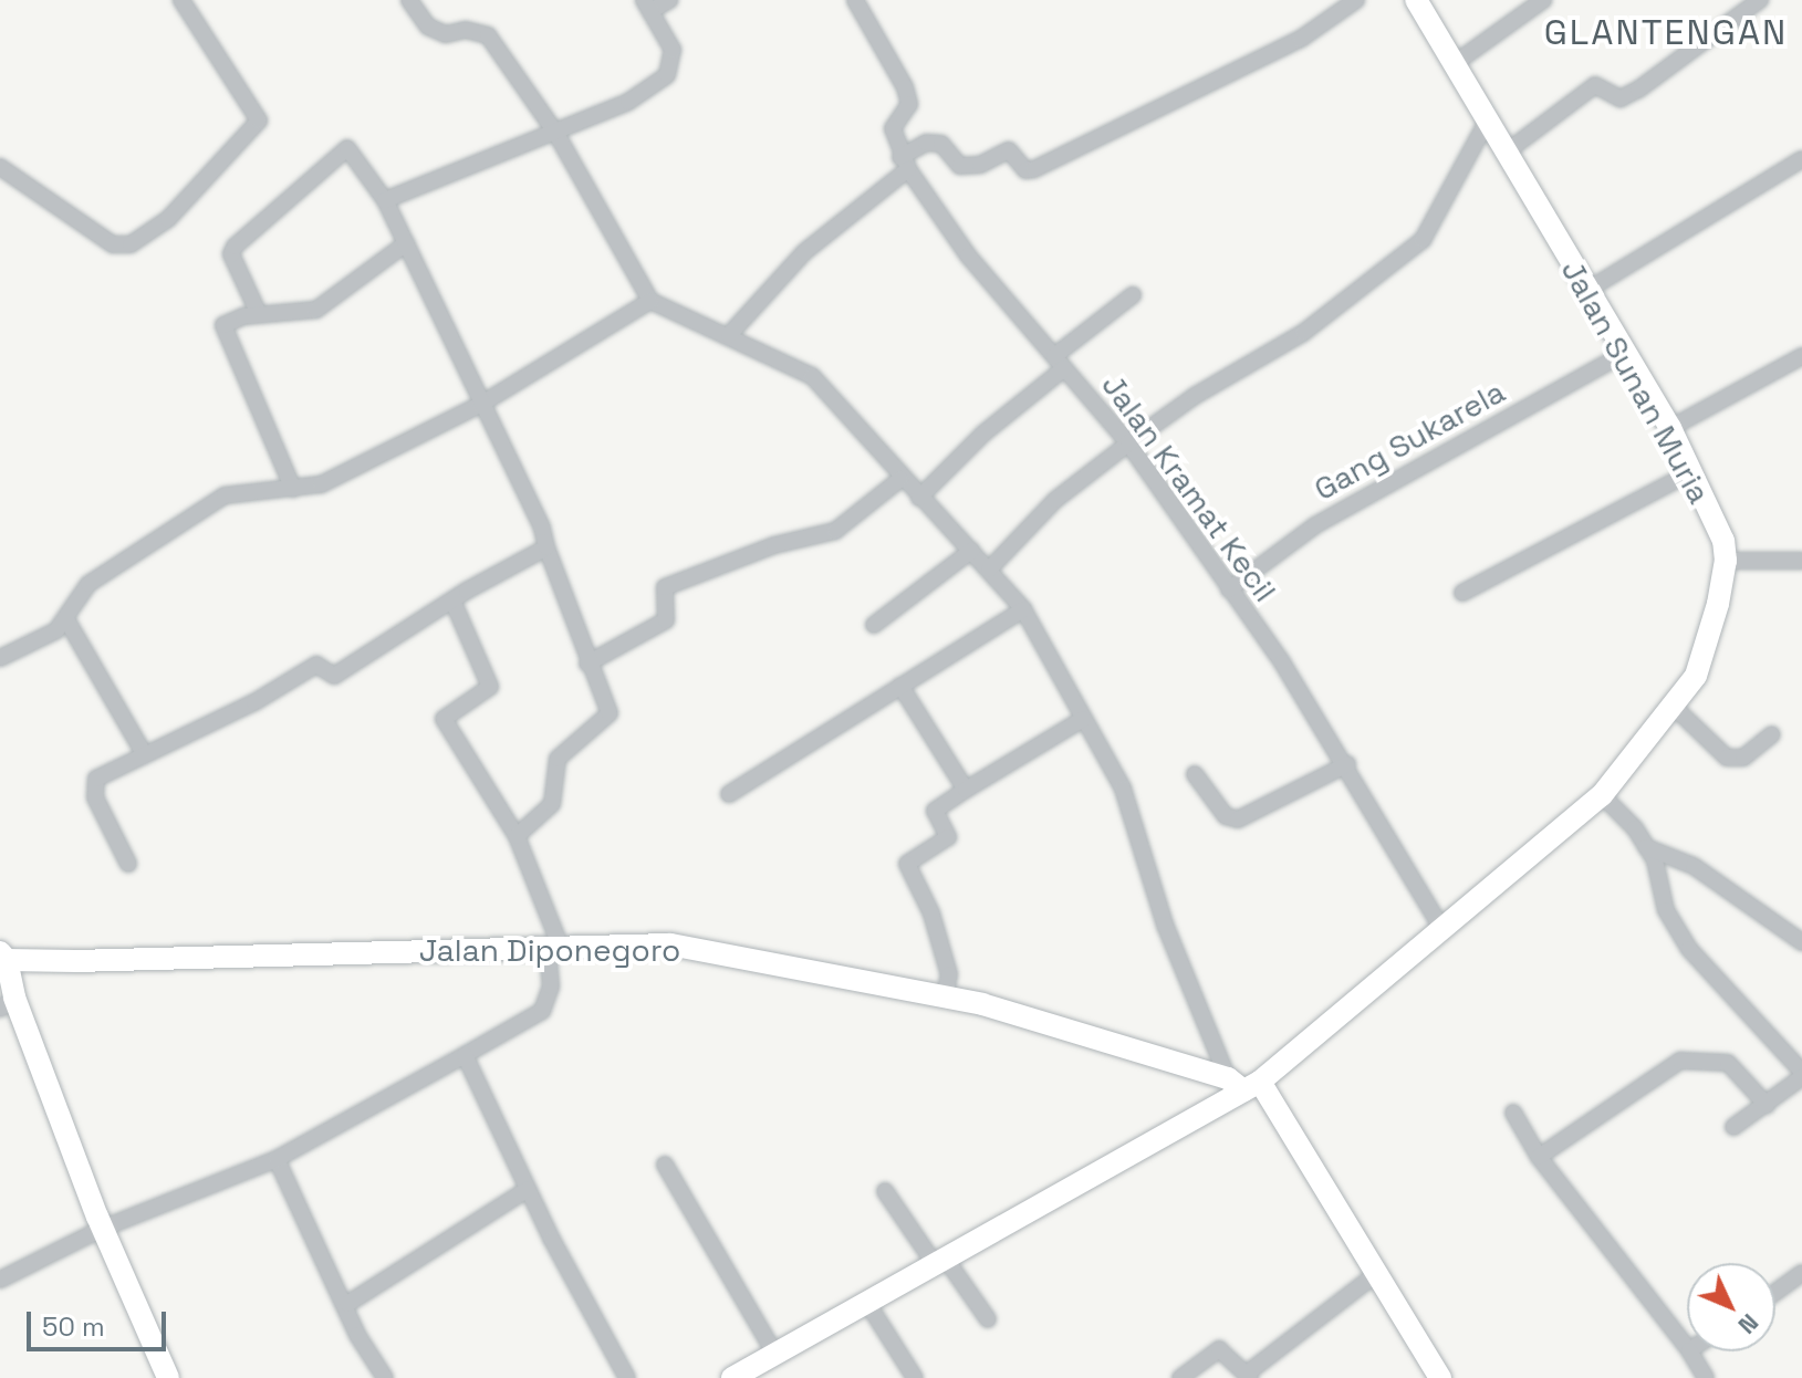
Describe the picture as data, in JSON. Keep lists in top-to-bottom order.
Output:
{
  "streets": {
    "main road": ["Jalan Sunan Muria", "Jalan Diponegoro"],
    "street": ["Gang Sukarela", "Jalan Kramat Kecil"]
  },
  "crossings": [
    ["Jalan Sunan Muria", "Gang Sukarela"],
    ["Gang Sukarela", "Jalan Kramat Kecil"]
  ],
  "districts": ["GLANTENGAN"],
  "scale_bar": "50 m",
  "north": "bottom right"
}
